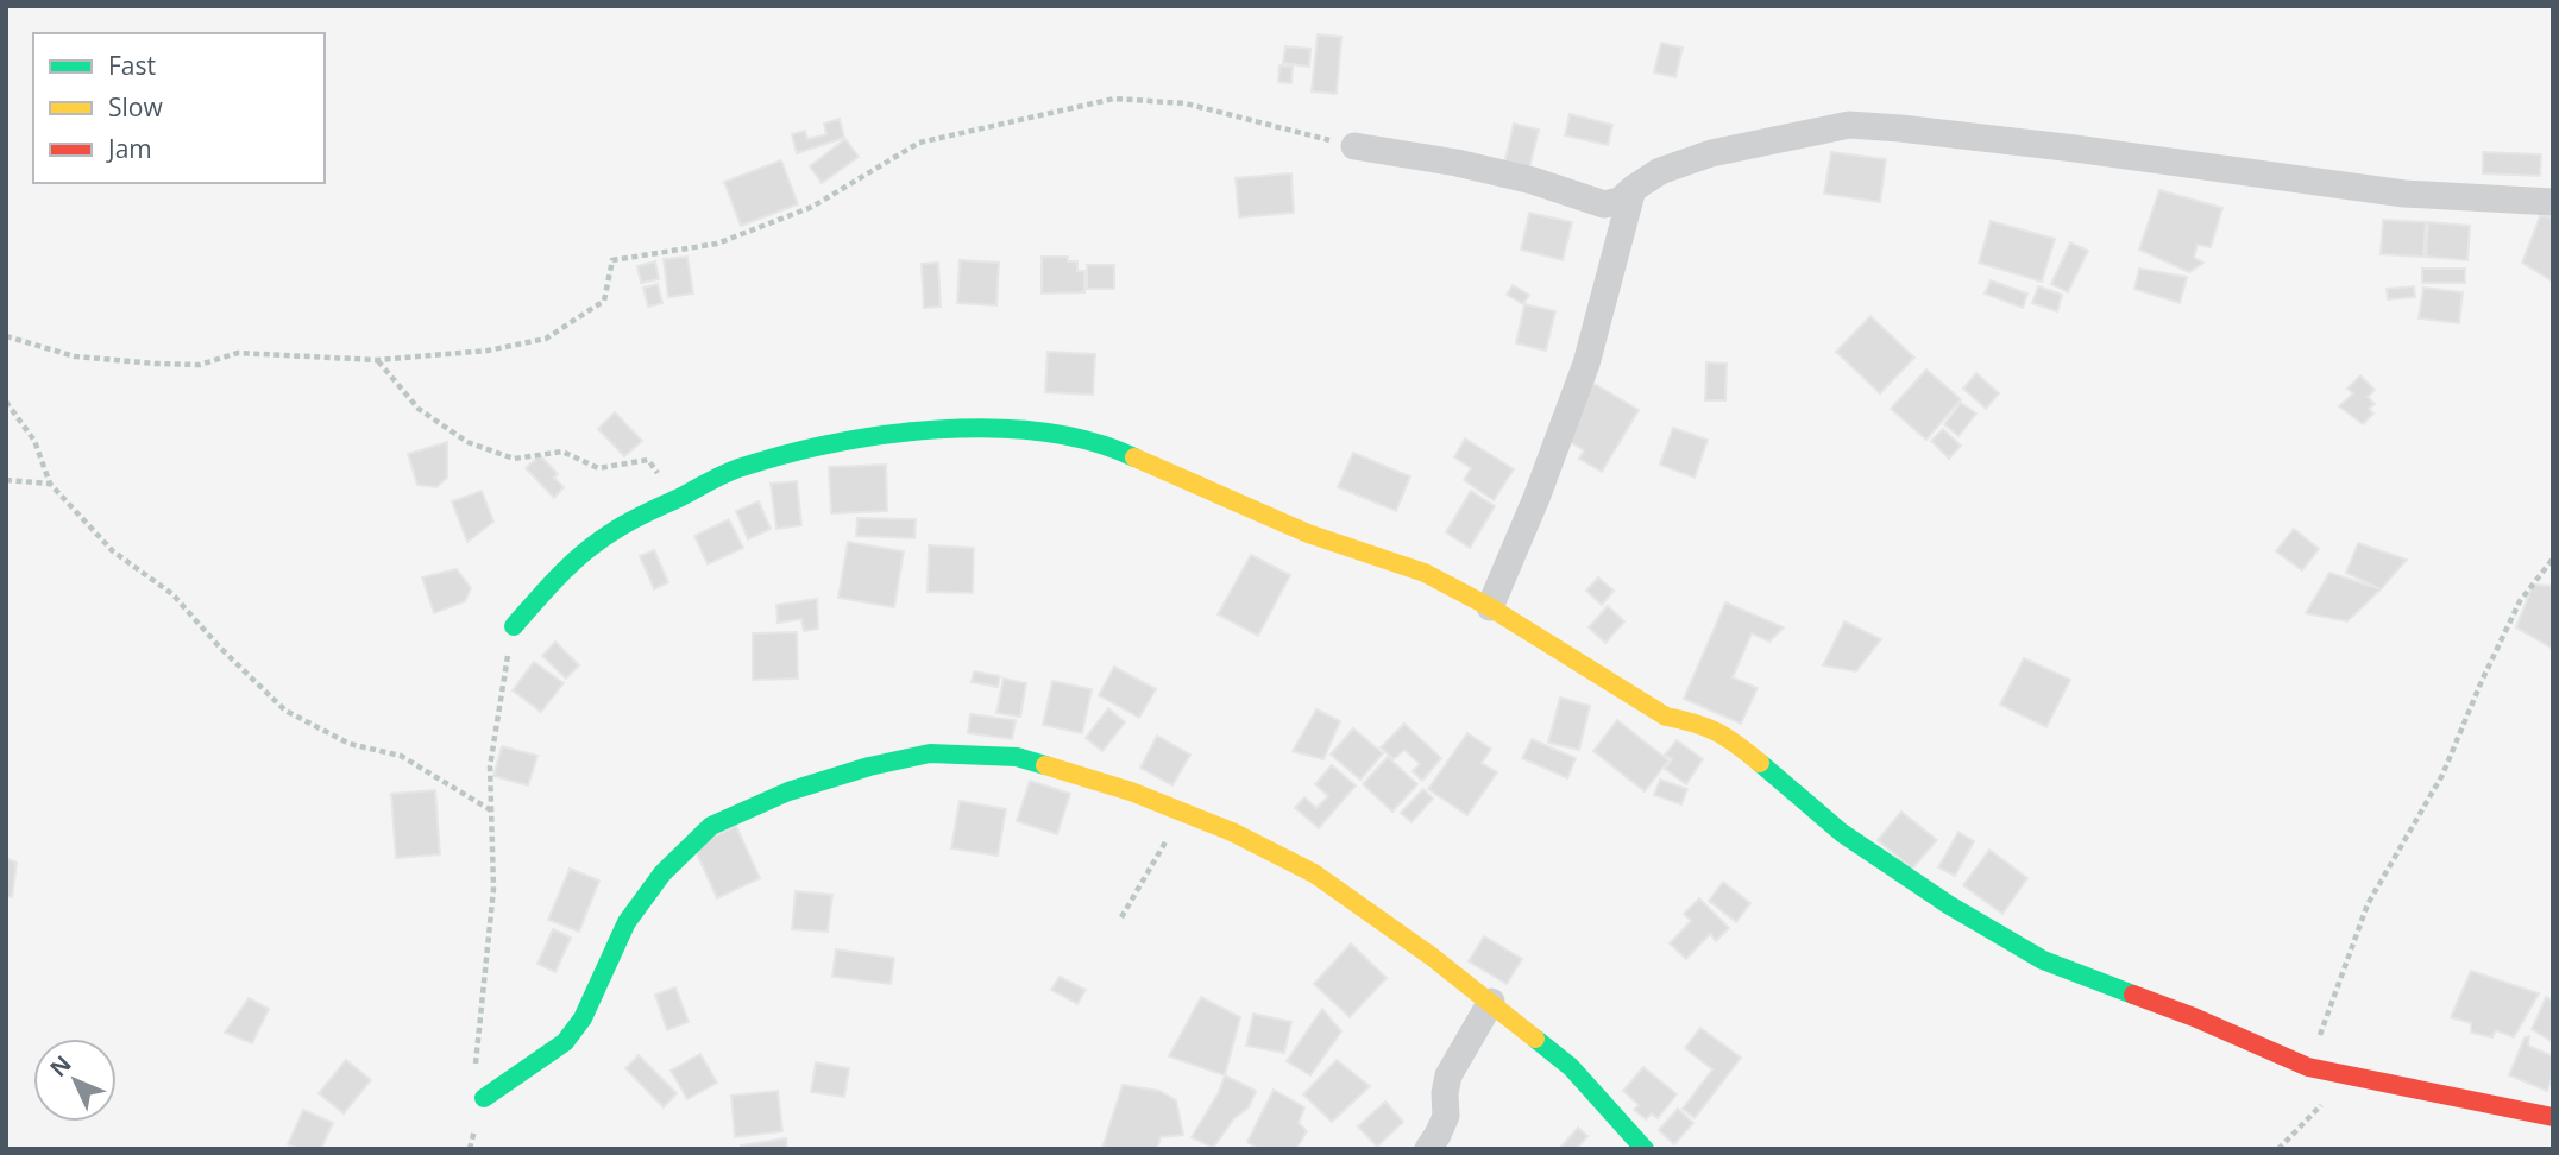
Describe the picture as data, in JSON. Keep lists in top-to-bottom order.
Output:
{
  "legend": ["Fast", "Slow", "Jam"],
  "north": "top left"
}
